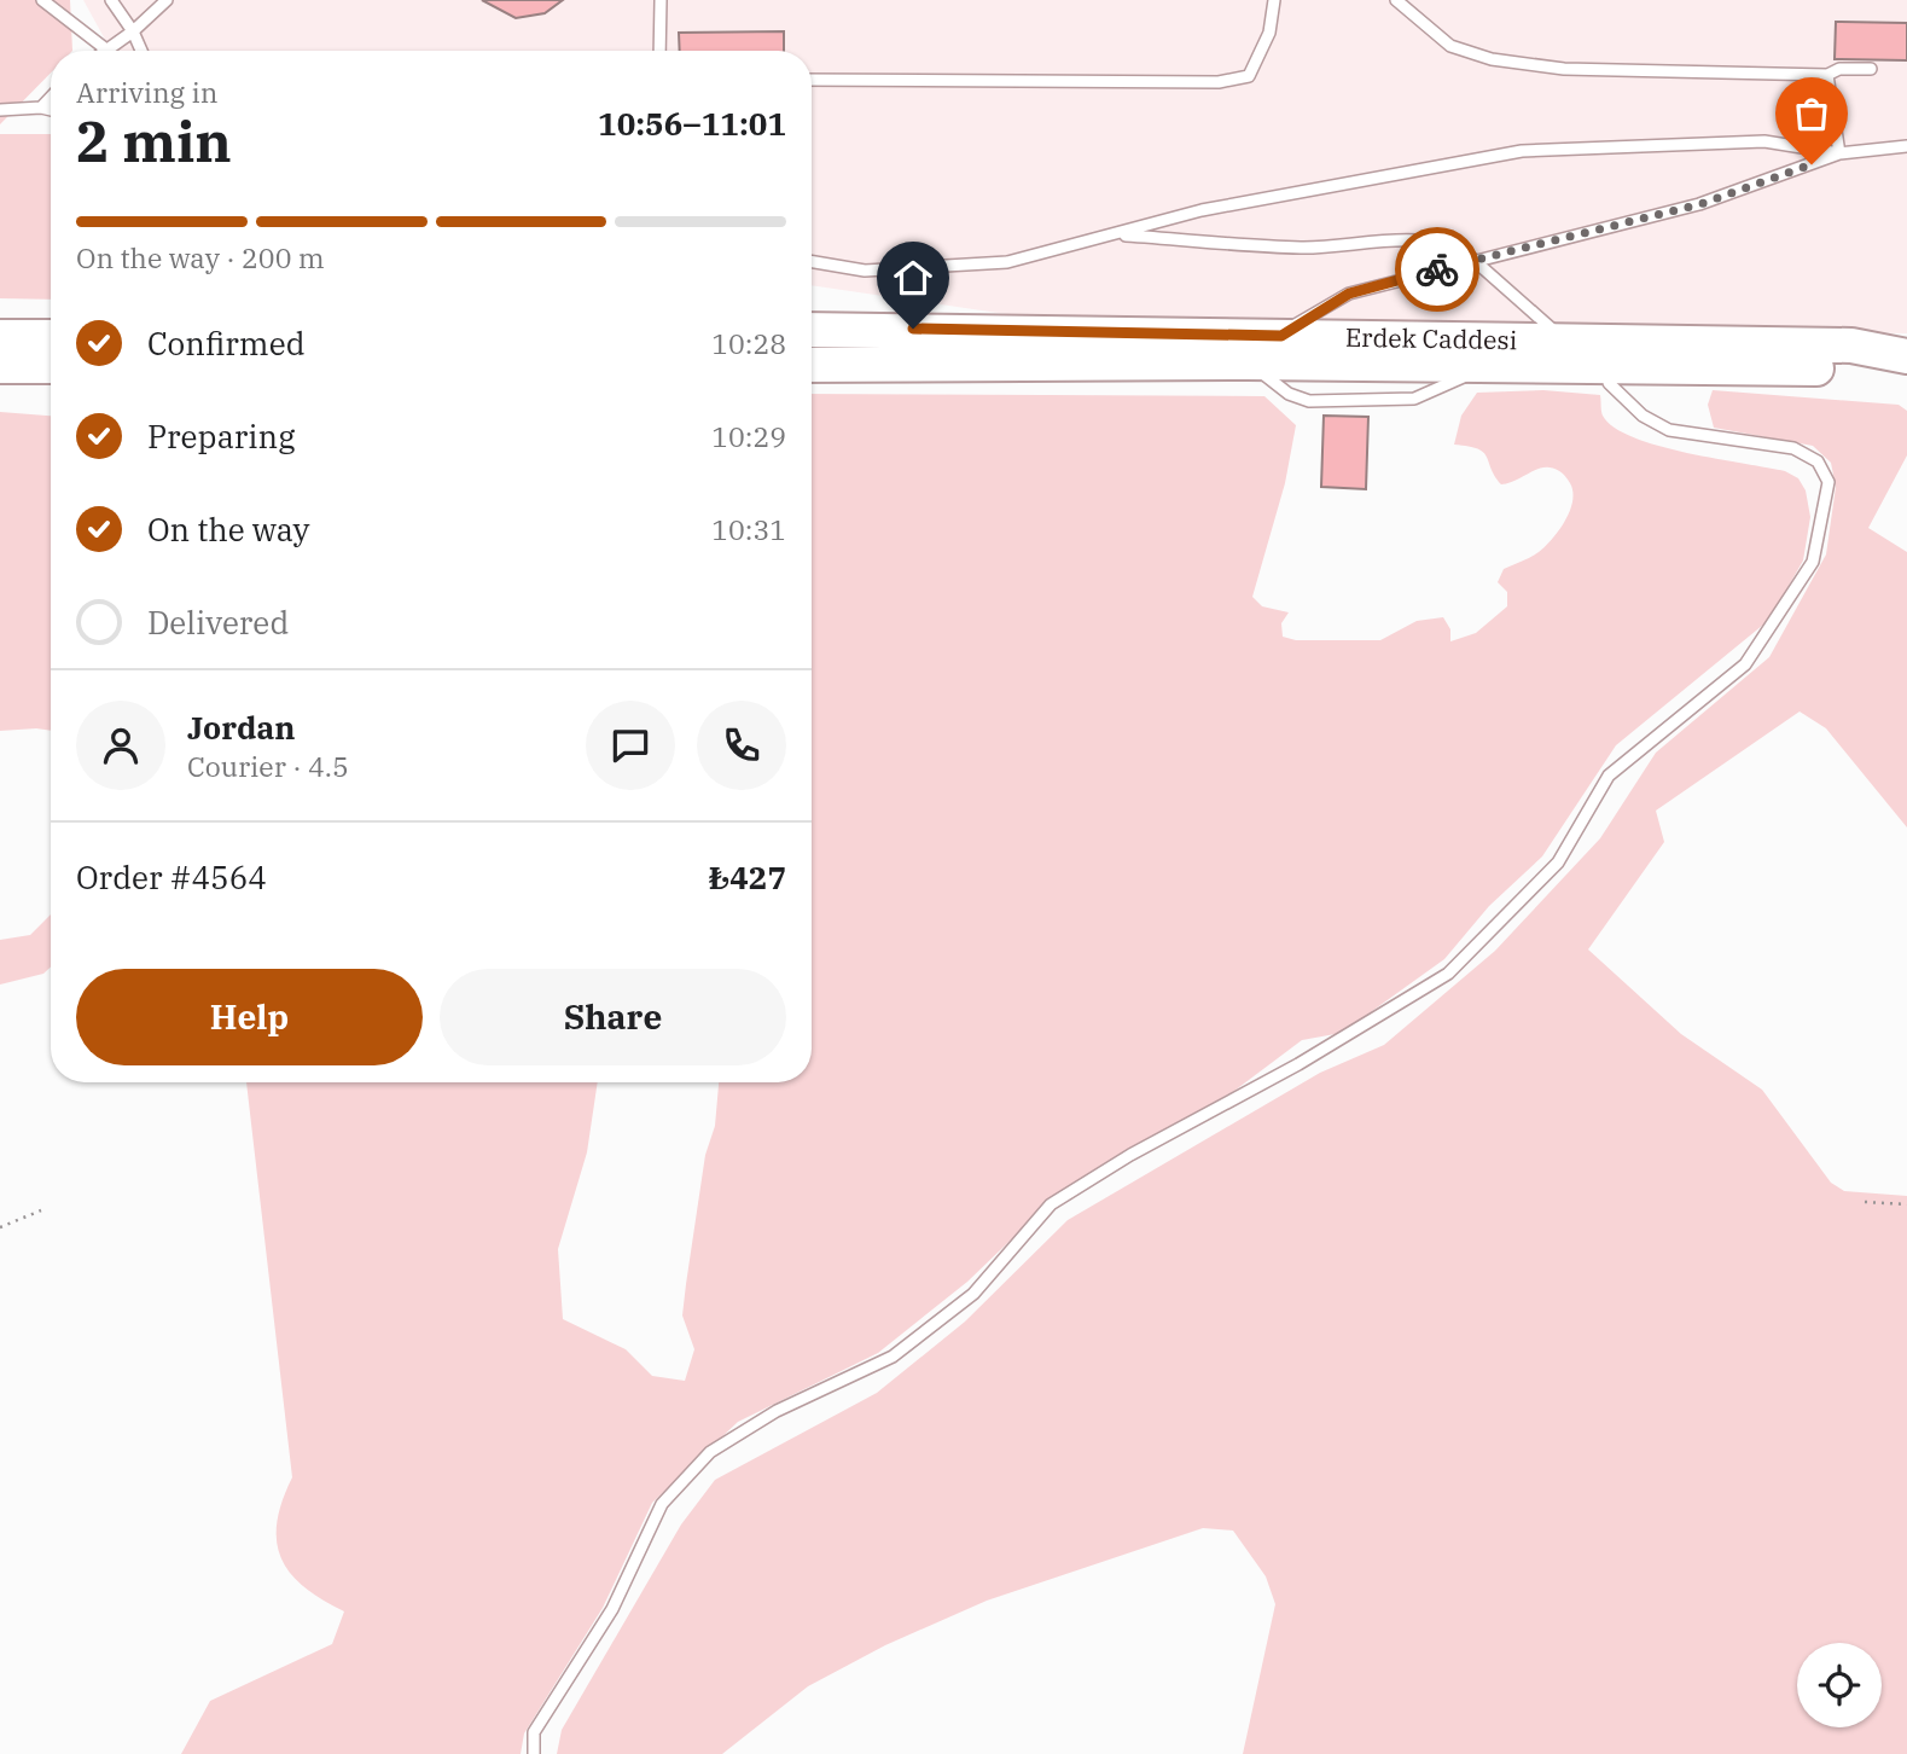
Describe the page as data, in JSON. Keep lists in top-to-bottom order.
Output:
{
  "streets": {
    "main road": ["Erdek Caddesi"]
  },
  "page": {
    "heading": ["2 min", "Arriving in", "10:56–11:01"],
    "panel": [
      "Jordan",
      "Courier · 4.5",
      "Order #4564",
      "₺427"
    ],
    "bar": "On the way · 200 m",
    "list": [
      ["Confirmed", "10:28"],
      ["Preparing", "10:29"],
      ["On the way", "10:31"],
      "Delivered"
    ],
    "buttons": ["Help", "Share"]
  }
}
